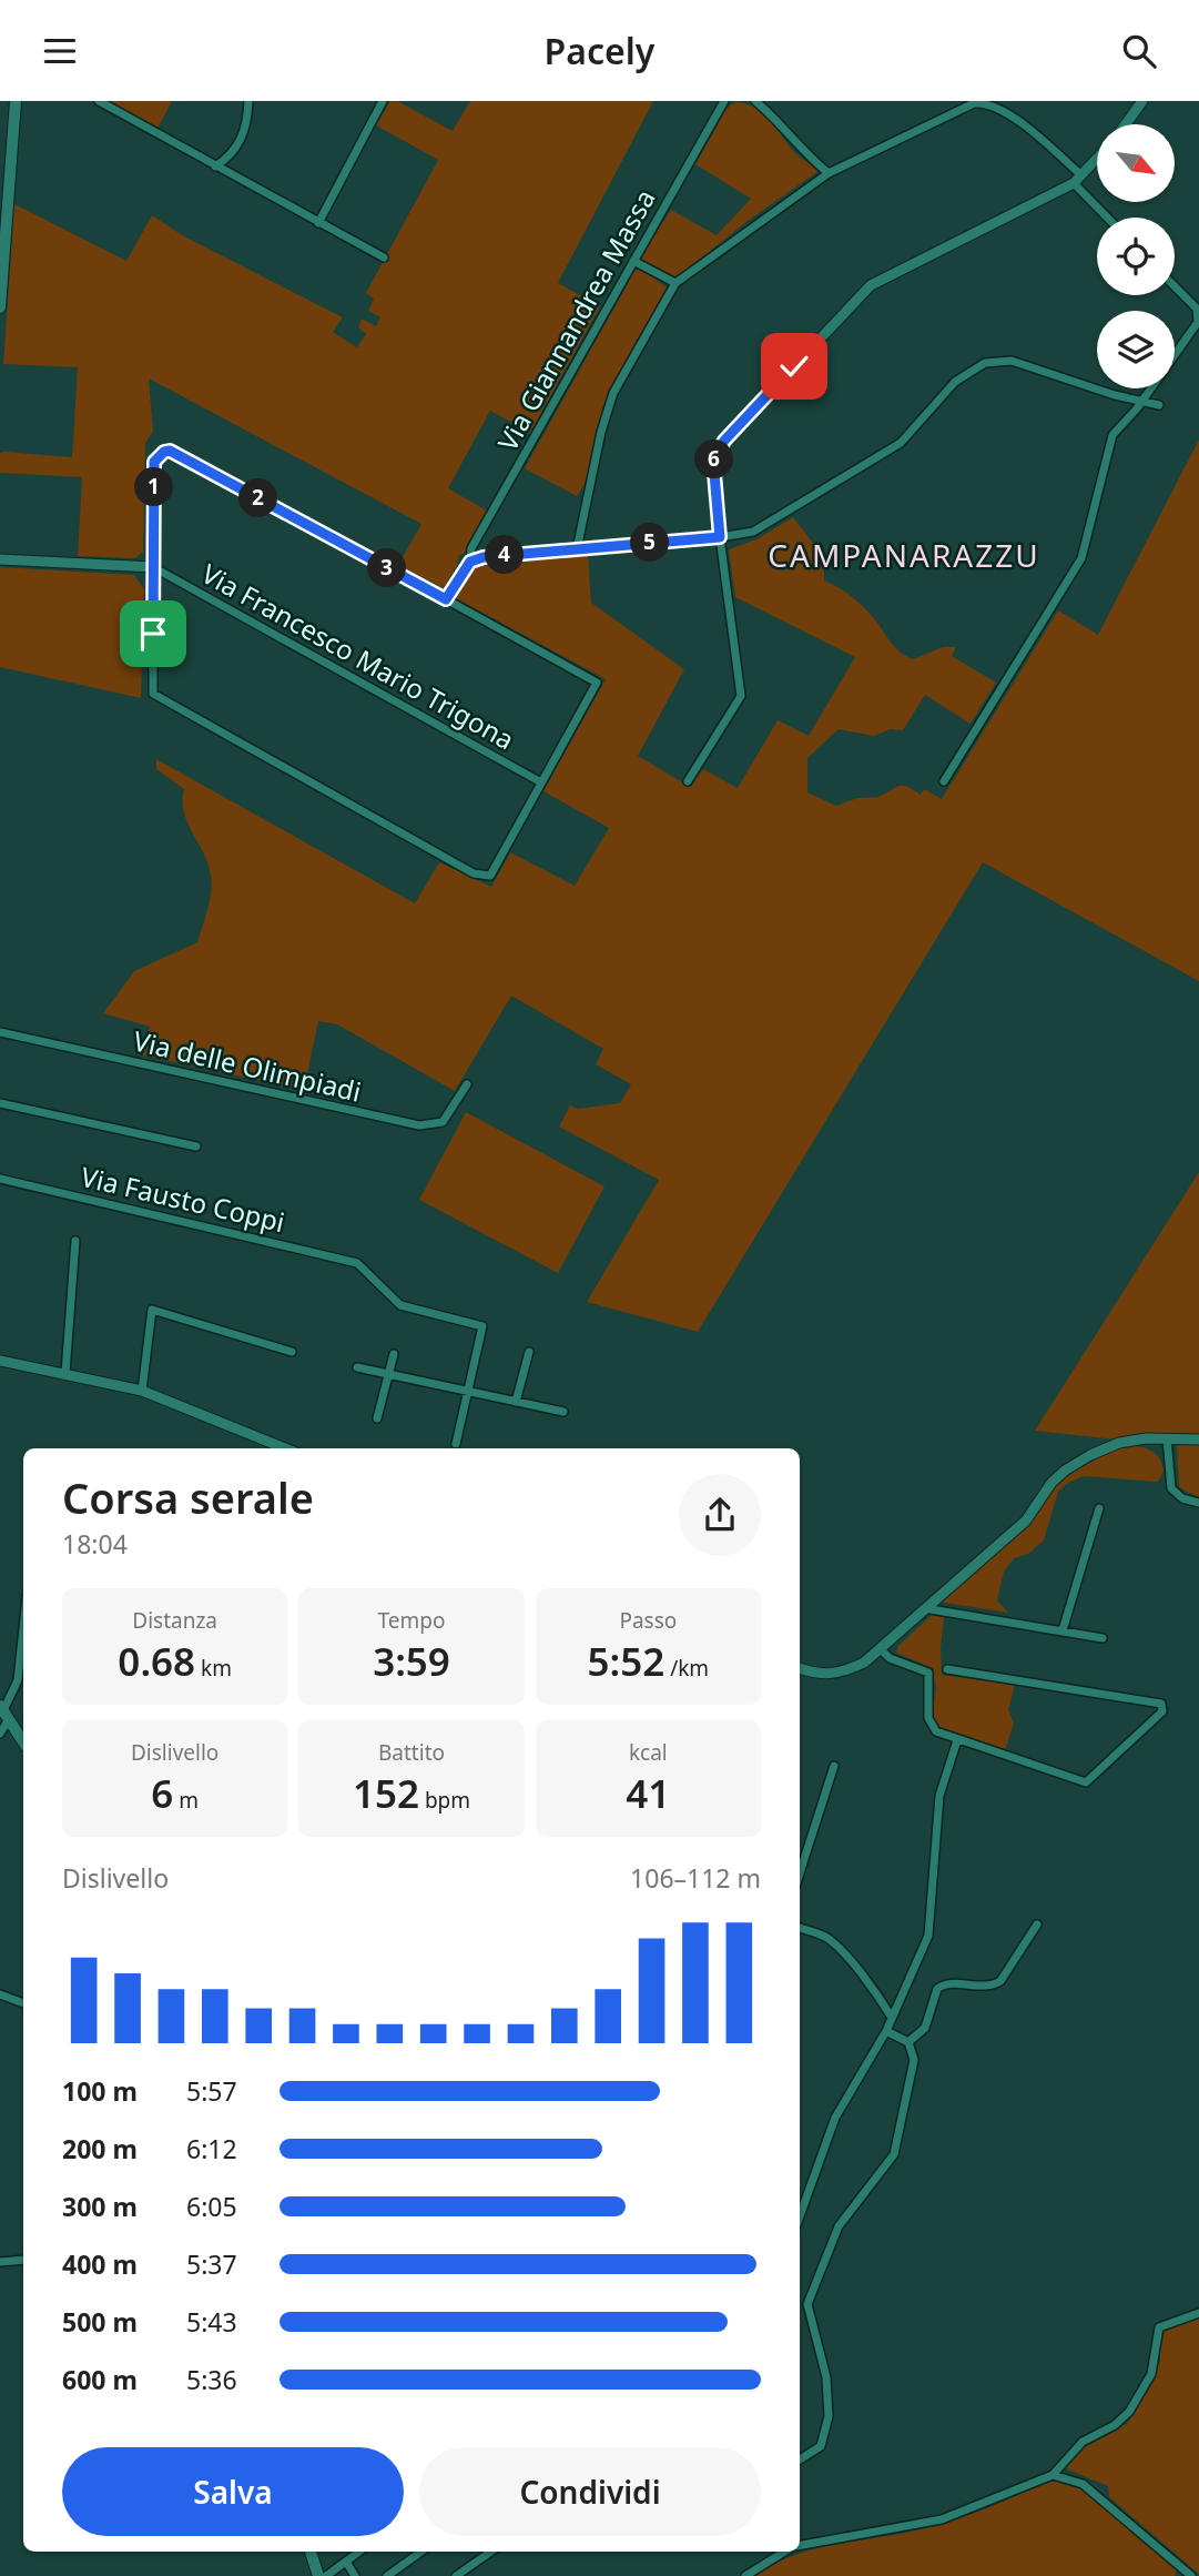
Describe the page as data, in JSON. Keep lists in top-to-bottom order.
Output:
{
  "streets": {
    "street": [
      "Via Giannandrea Massa",
      "Via Francesco Mario Trigona",
      "Via delle Olimpiadi",
      "Via Fausto Coppi"
    ]
  },
  "districts": ["CAMPANARAZZU"],
  "north": "bottom right",
  "page": {
    "header": "Pacely",
    "pins": [
      "6",
      "1",
      "2",
      "5",
      "4",
      "3"
    ],
    "heading": ["Corsa serale", "18:04"],
    "stats": [
      ["Distanza", "0.68 km"],
      ["Tempo", "3:59"],
      ["Passo", "5:52 /km"],
      ["Dislivello", "6 m"],
      ["Battito", "152 bpm"],
      ["kcal", "41"]
    ],
    "chart": ["Dislivello", "106–112 m"],
    "list": [
      {
        "name": "100 m",
        "note": "5:57"
      },
      {
        "name": "200 m",
        "note": "6:12"
      },
      {
        "name": "300 m",
        "note": "6:05"
      },
      {
        "name": "400 m",
        "note": "5:37"
      },
      {
        "name": "500 m",
        "note": "5:43"
      },
      {
        "name": "600 m",
        "note": "5:36"
      }
    ],
    "buttons": ["Salva", "Condividi"]
  }
}
